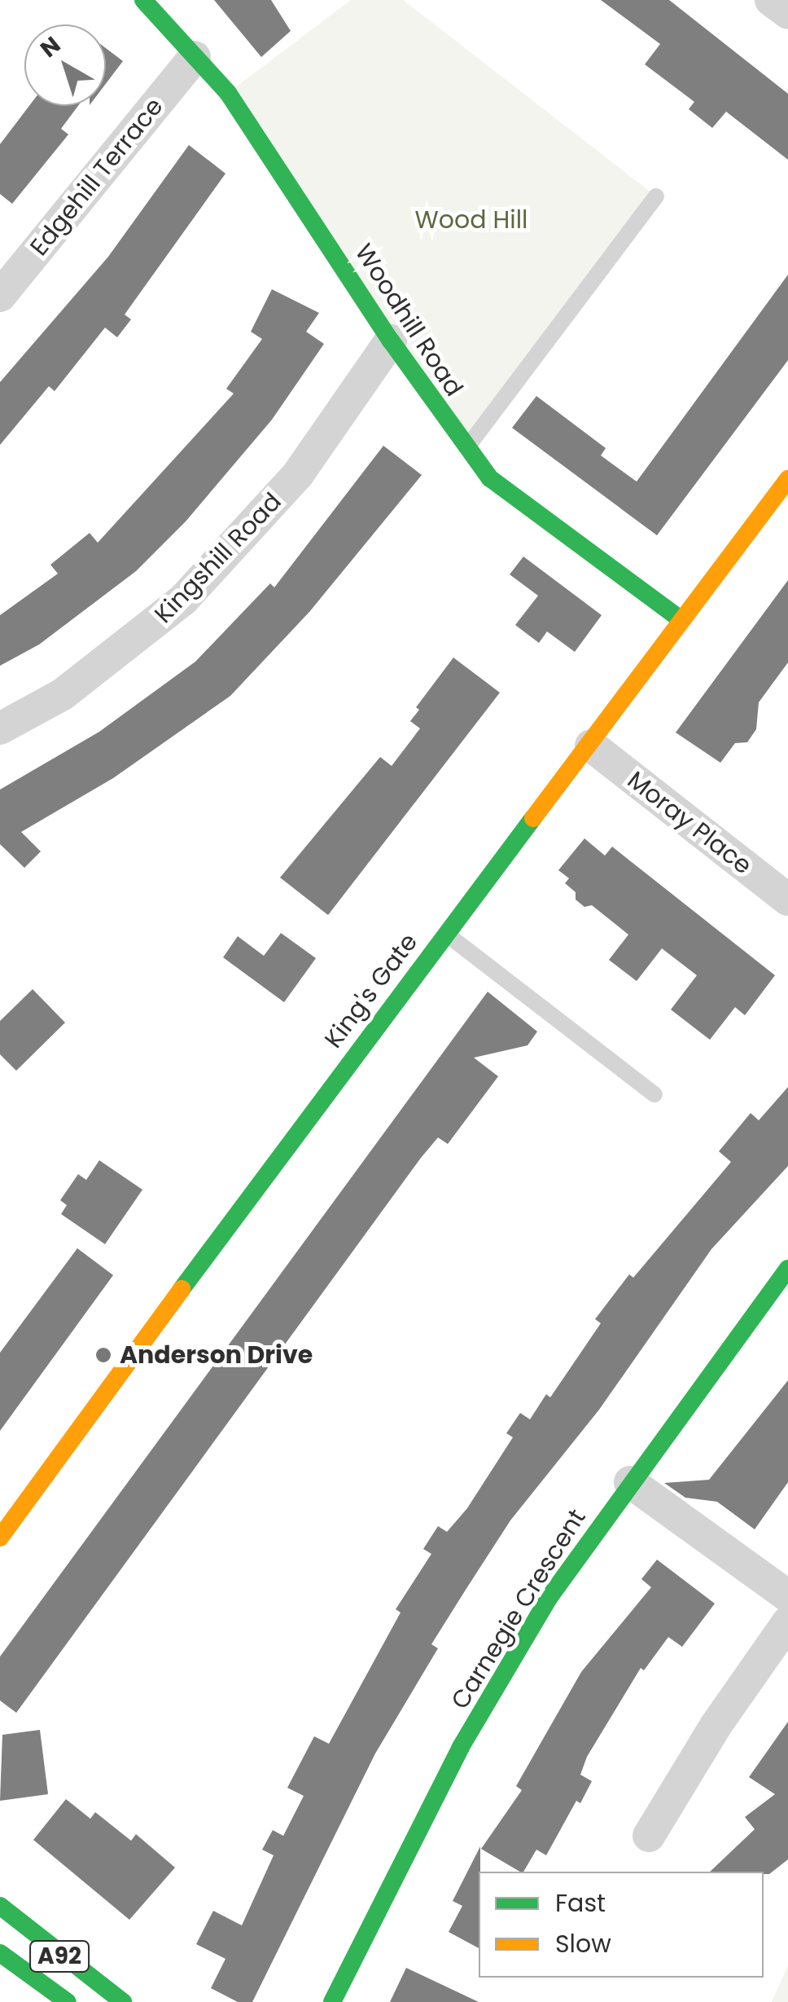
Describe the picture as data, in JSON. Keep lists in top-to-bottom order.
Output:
{
  "streets": {
    "street": [
      "Edgehill Terrace",
      "Woodhill Road",
      "Kingshill Road",
      "Moray Place",
      "King's Gate",
      "Carnegie Crescent",
      "A92"
    ]
  },
  "crossings": [
    ["Edgehill Terrace", "Woodhill Road"],
    ["Woodhill Road", "Kingshill Road"],
    ["Woodhill Road", "King's Gate"],
    ["Moray Place", "King's Gate"]
  ],
  "parks": ["Wood Hill"],
  "places": ["Anderson Drive"],
  "legend": ["Fast", "Slow"],
  "north": "top left"
}
